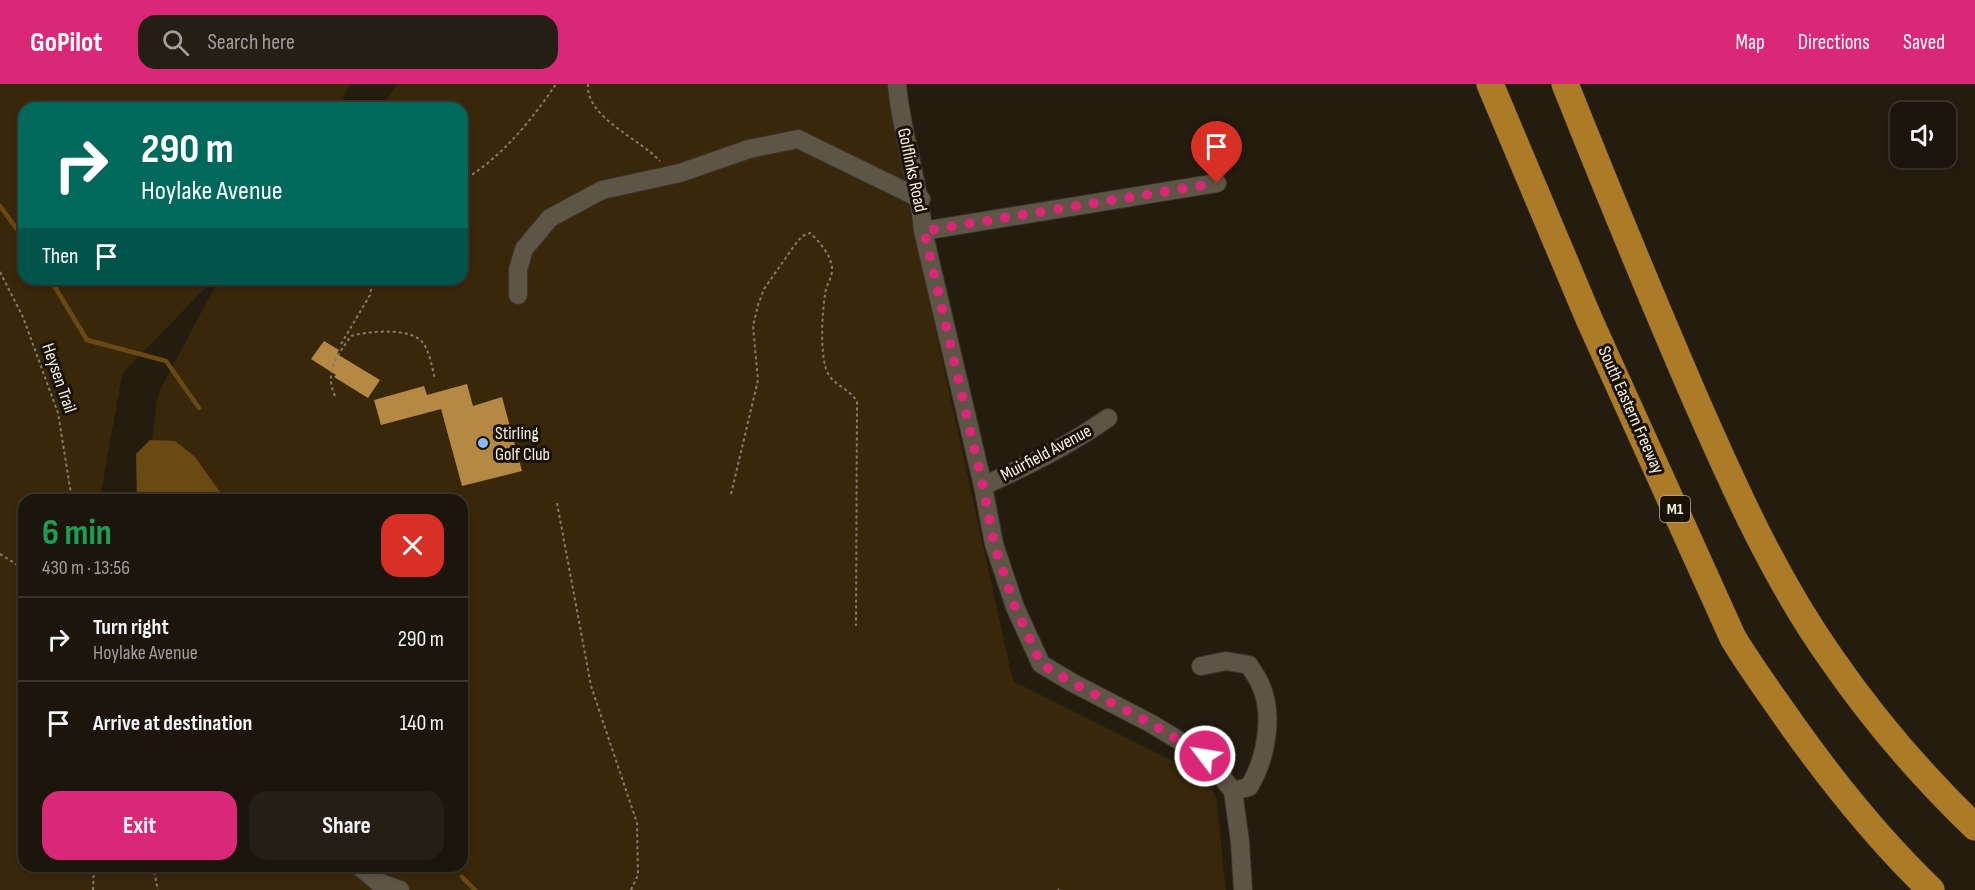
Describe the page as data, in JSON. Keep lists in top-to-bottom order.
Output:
{
  "streets": {
    "highway": ["South Eastern Freeway", "M1"],
    "street": ["Golflinks Road", "Muirfield Avenue"],
    "path": ["Heysen Trail"]
  },
  "crossings": [
    ["Golflinks Road", "Muirfield Avenue"]
  ],
  "places": ["Stirling Golf Club"],
  "page": {
    "header": "GoPilot",
    "search": "Search here",
    "nav": ["Map", "Directions", "Saved"],
    "turn": ["290 m", "Hoylake Avenue"],
    "then": "Then",
    "heading": ["6 min", "430 m · 13:56"],
    "list": [
      {
        "name": "Turn right",
        "note": "Hoylake Avenue",
        "value": "290 m"
      },
      {
        "name": "Arrive at destination",
        "value": "140 m"
      }
    ],
    "buttons": ["Exit", "Share"]
  }
}
